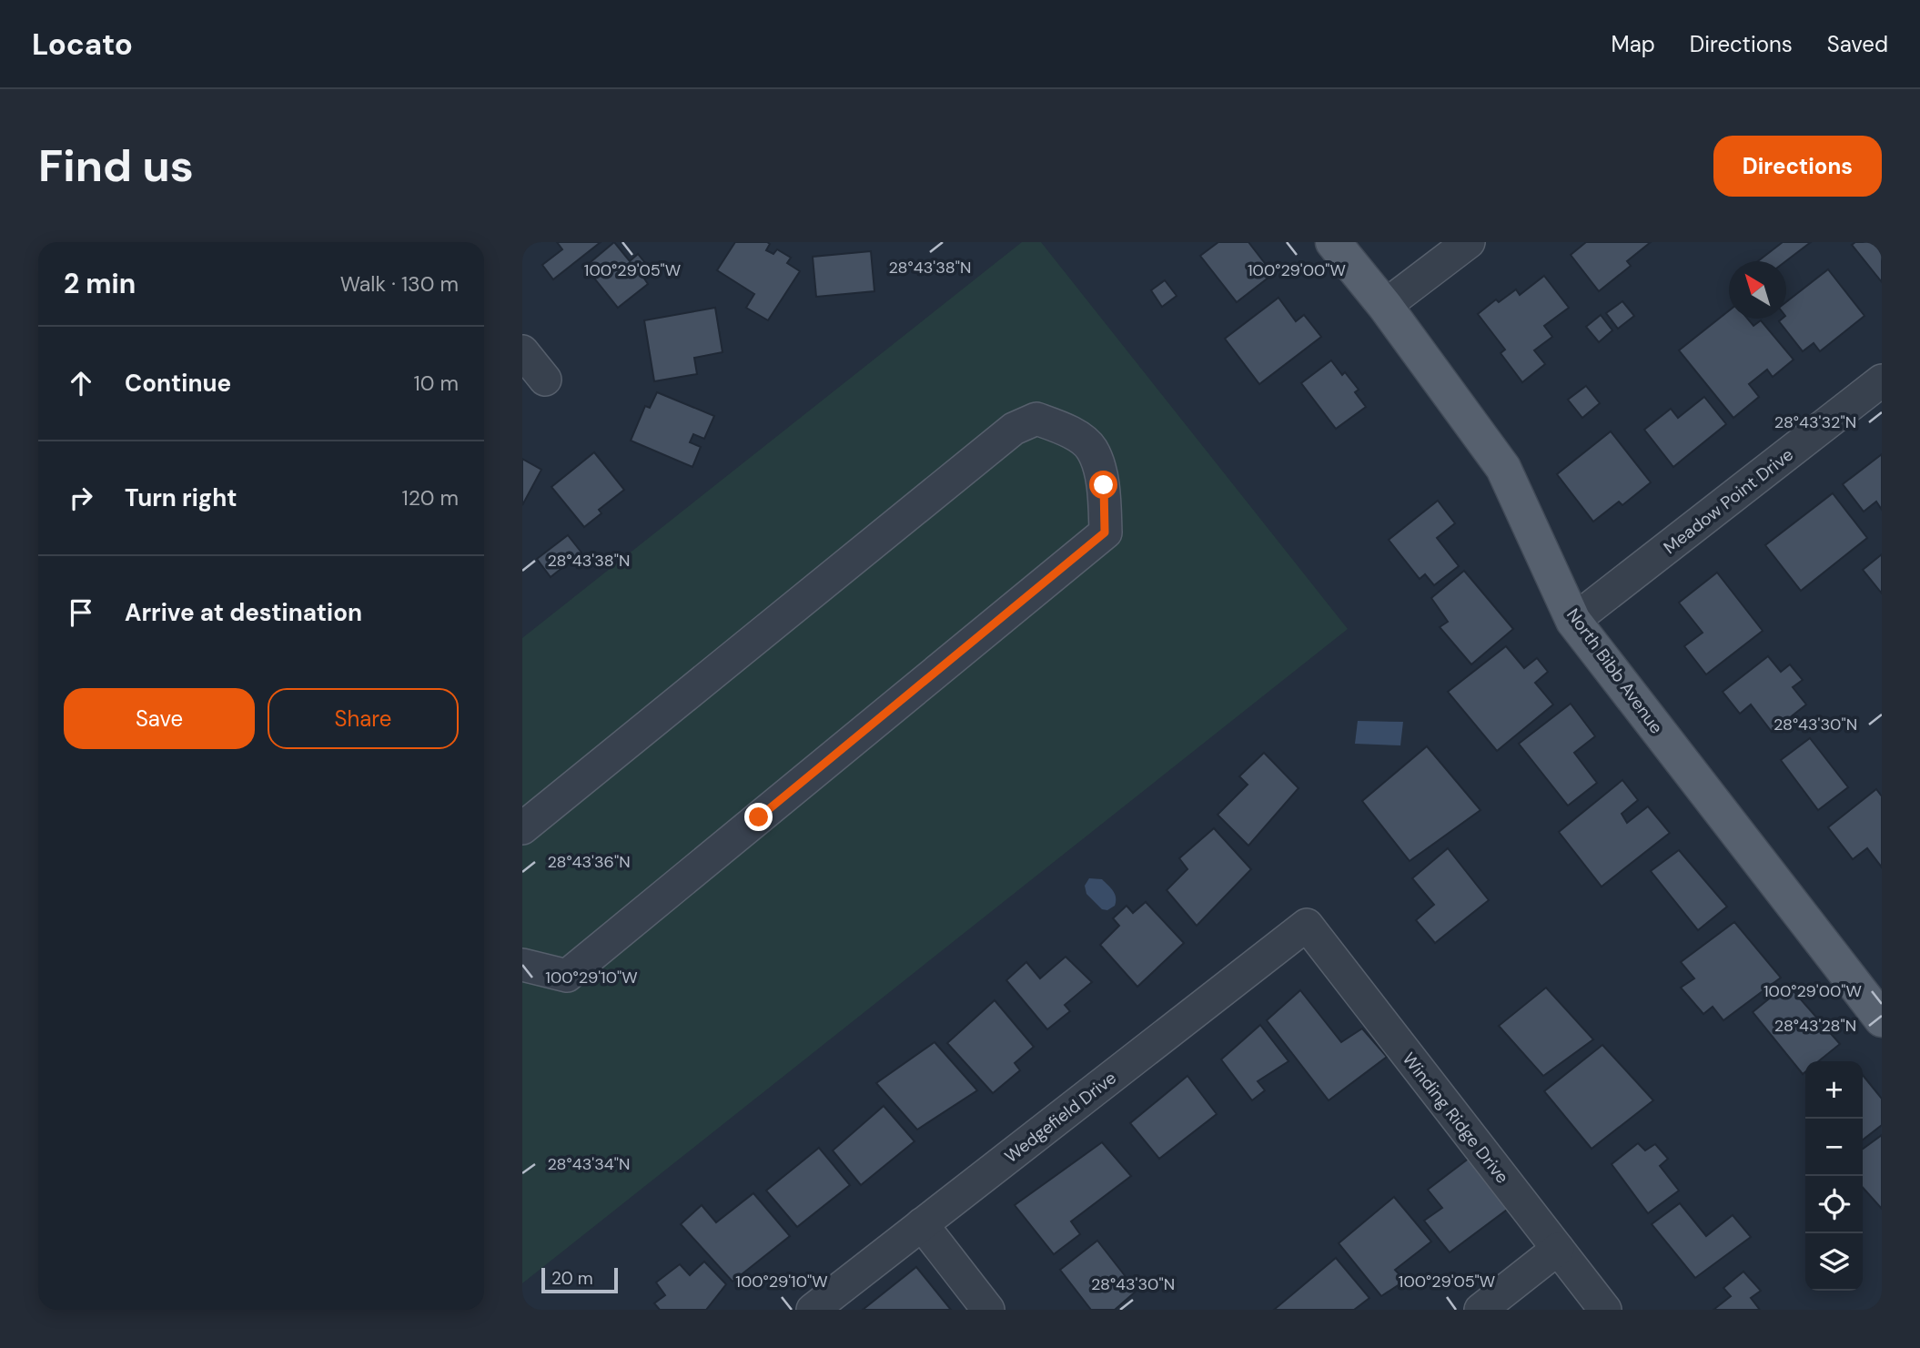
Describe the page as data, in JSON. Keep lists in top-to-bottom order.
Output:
{
  "streets": {
    "main road": ["North Bibb Avenue"],
    "street": ["Meadow Point Drive", "Wedgefield Drive", "Winding Ridge Drive"]
  },
  "crossings": [
    ["Meadow Point Drive", "North Bibb Avenue"],
    ["Wedgefield Drive", "Winding Ridge Drive"]
  ],
  "scale_bar": "20 m",
  "north": "top left",
  "page": {
    "header": "Locato",
    "nav": ["Map", "Directions", "Saved"],
    "buttons": [
      "Directions",
      ["Save", "Share"]
    ],
    "title": "Find us",
    "heading": ["2 min", "Walk · 130 m"],
    "list": [
      ["Continue", "10 m"],
      ["Turn right", "120 m"],
      "Arrive at destination"
    ],
    "map_buttons": ["+", "−"],
    "scale": "20 m"
  },
  "coordinates": [
    "28°43'38\"N",
    "100°29'05\"W",
    "100°29'00\"W",
    "28°43'32\"N",
    "28°43'30\"N",
    "28°43'36\"N",
    "100°29'10\"W",
    "28°43'28\"N",
    "28°43'34\"N"
  ]
}
